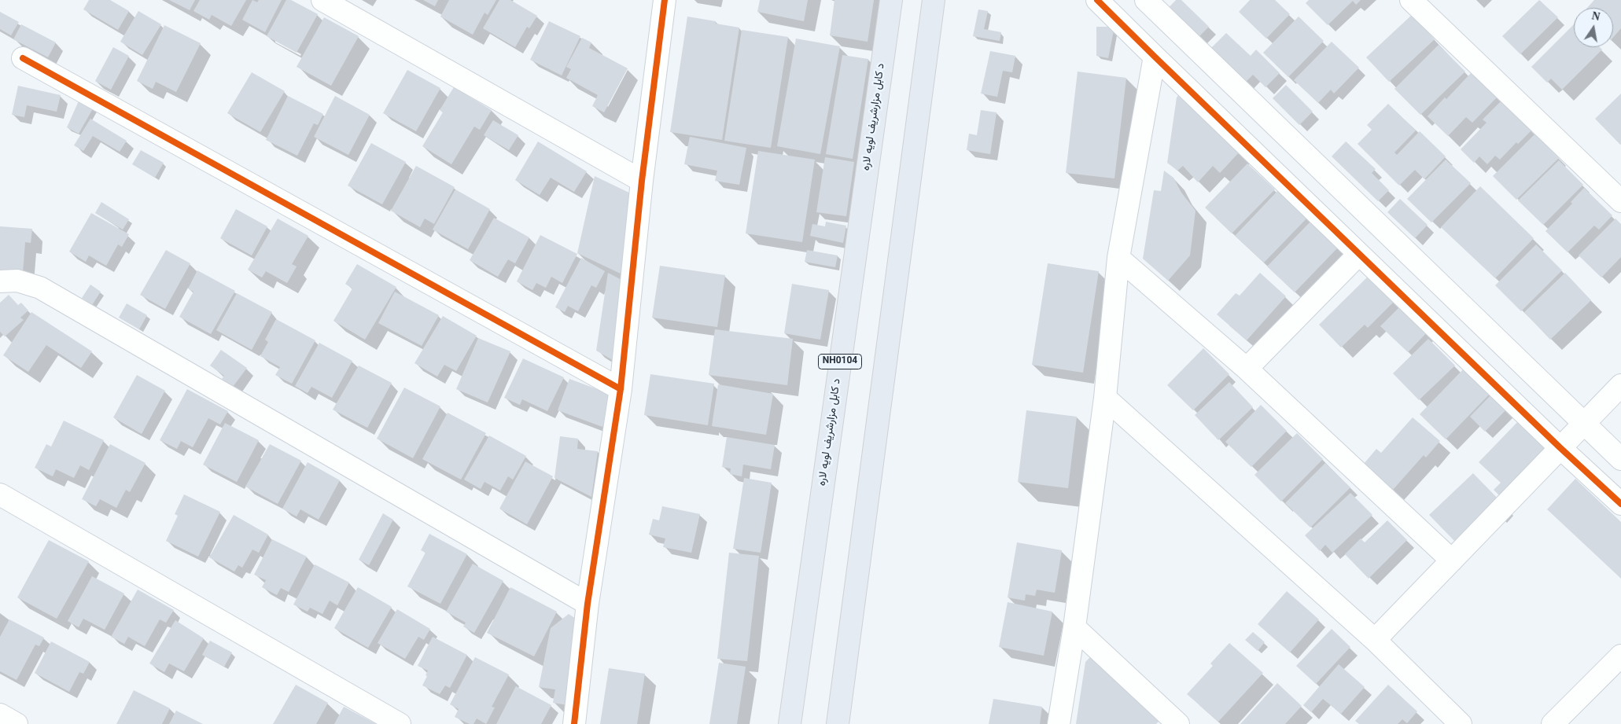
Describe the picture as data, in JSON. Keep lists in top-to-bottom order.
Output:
{
  "streets": {
    "highway": ["د کابل مزارشریف لویه لاره", "NH0104"]
  },
  "north": "top"
}
